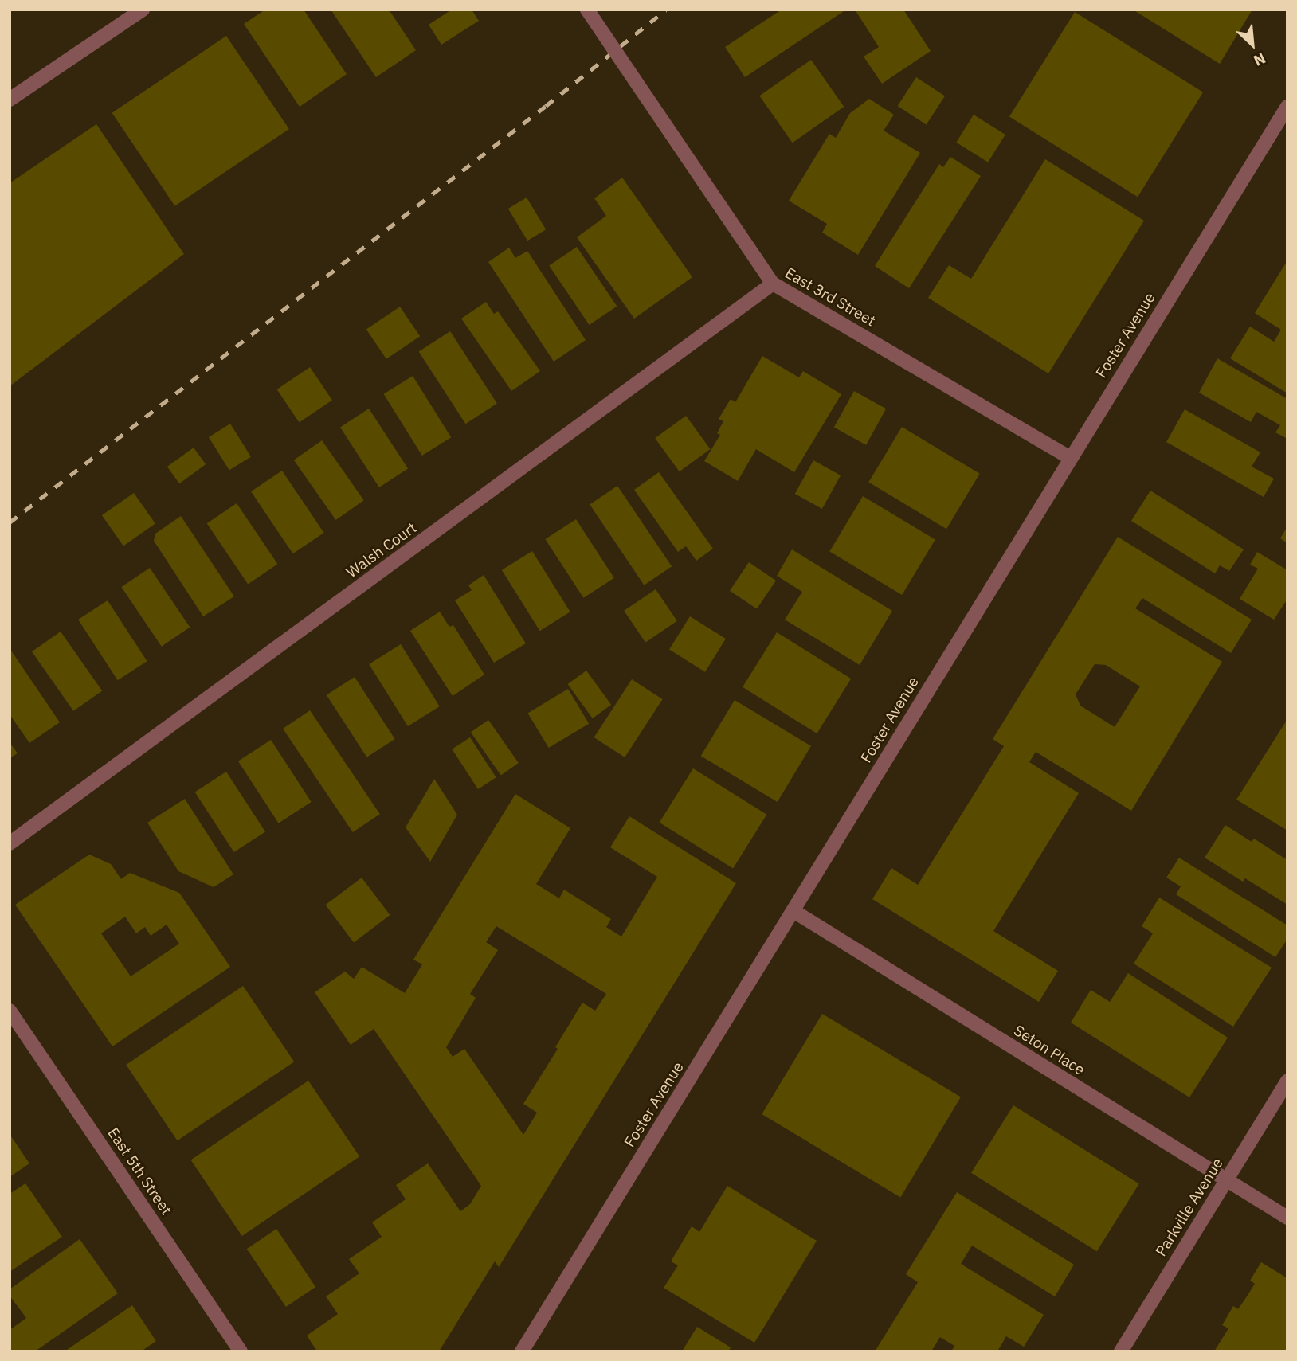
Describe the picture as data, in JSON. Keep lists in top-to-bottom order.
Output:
{
  "streets": {
    "street": [
      "East 3rd Street",
      "Foster Avenue",
      "Walsh Court",
      "Seton Place",
      "East 5th Street",
      "Parkville Avenue"
    ]
  },
  "crossings": [
    ["East 3rd Street", "Foster Avenue"],
    ["East 3rd Street", "Walsh Court"],
    ["Foster Avenue", "Seton Place"],
    ["Seton Place", "Parkville Avenue"]
  ],
  "north": "bottom right"
}
